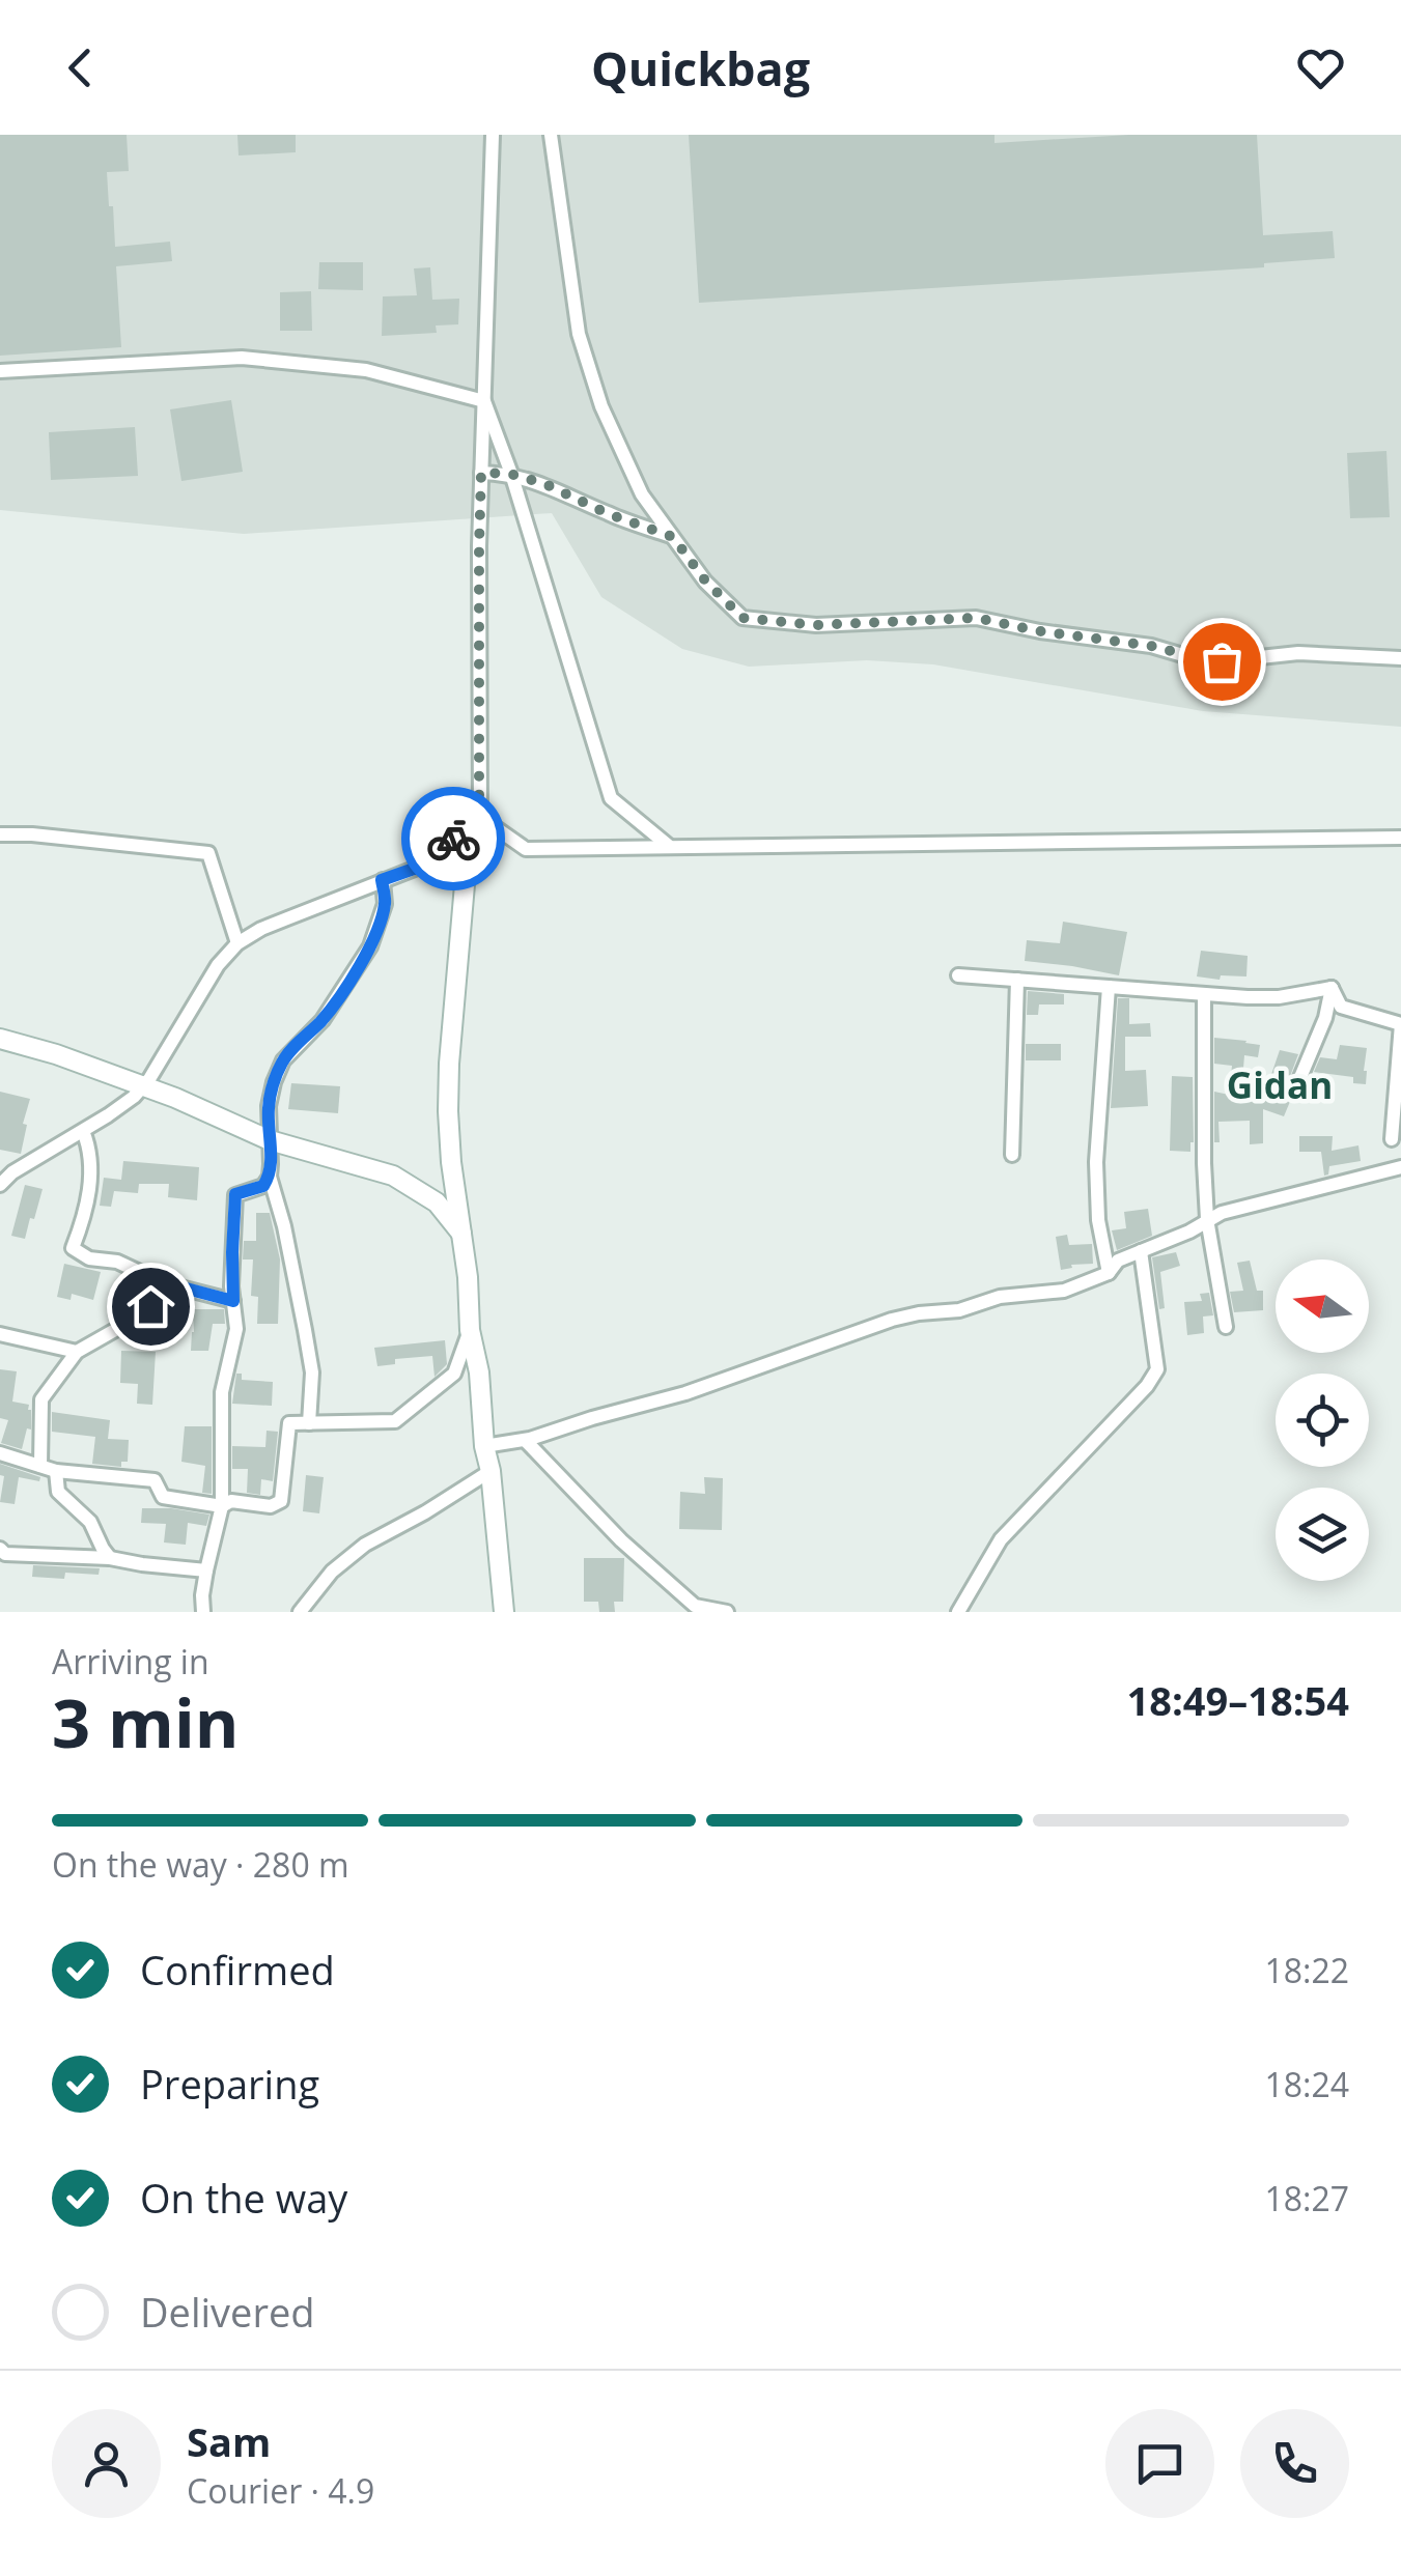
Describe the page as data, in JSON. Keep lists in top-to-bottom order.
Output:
{
  "districts": ["Gidan"],
  "north": "left",
  "page": {
    "header": "Quickbag",
    "heading": ["3 min", "Arriving in", "18:49–18:54"],
    "panel": ["Sam", "Courier · 4.9"],
    "bar": "On the way · 280 m",
    "list": [
      ["Confirmed", "18:22"],
      ["Preparing", "18:24"],
      ["On the way", "18:27"],
      "Delivered"
    ]
  }
}
